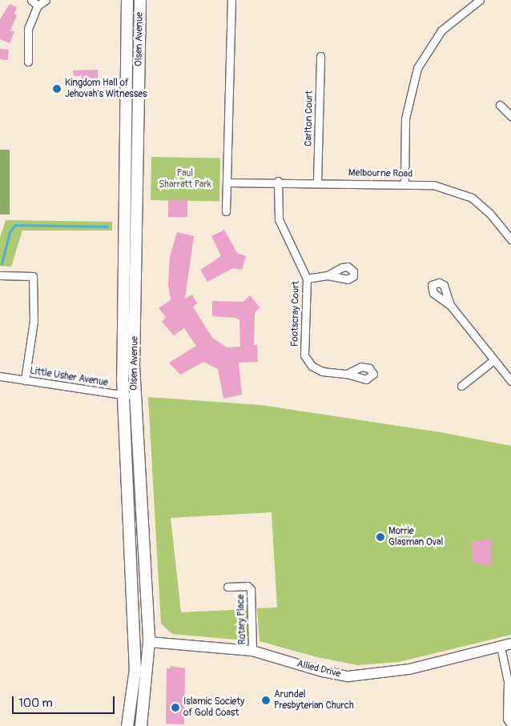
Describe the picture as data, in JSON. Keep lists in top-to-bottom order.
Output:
{
  "streets": {
    "main road": ["Olsen Avenue"],
    "street": [
      "Carlton Court",
      "Melbourne Road",
      "Footscray Court",
      "Little Usher Avenue",
      "Rotary Place",
      "Allied Drive"
    ]
  },
  "crossings": [
    ["Olsen Avenue", "Little Usher Avenue"],
    ["Olsen Avenue", "Allied Drive"],
    ["Carlton Court", "Melbourne Road"],
    ["Melbourne Road", "Footscray Court"],
    ["Rotary Place", "Allied Drive"]
  ],
  "parks": ["Paul Sharratt Park"],
  "places": [
    "Kingdom Hall of Jehovah's Witnesses",
    "Morrie Glasman Oval",
    "Arundel Presbyterian Church",
    "Islamic Society of Gold Coast"
  ],
  "scale_bar": "100 m"
}
